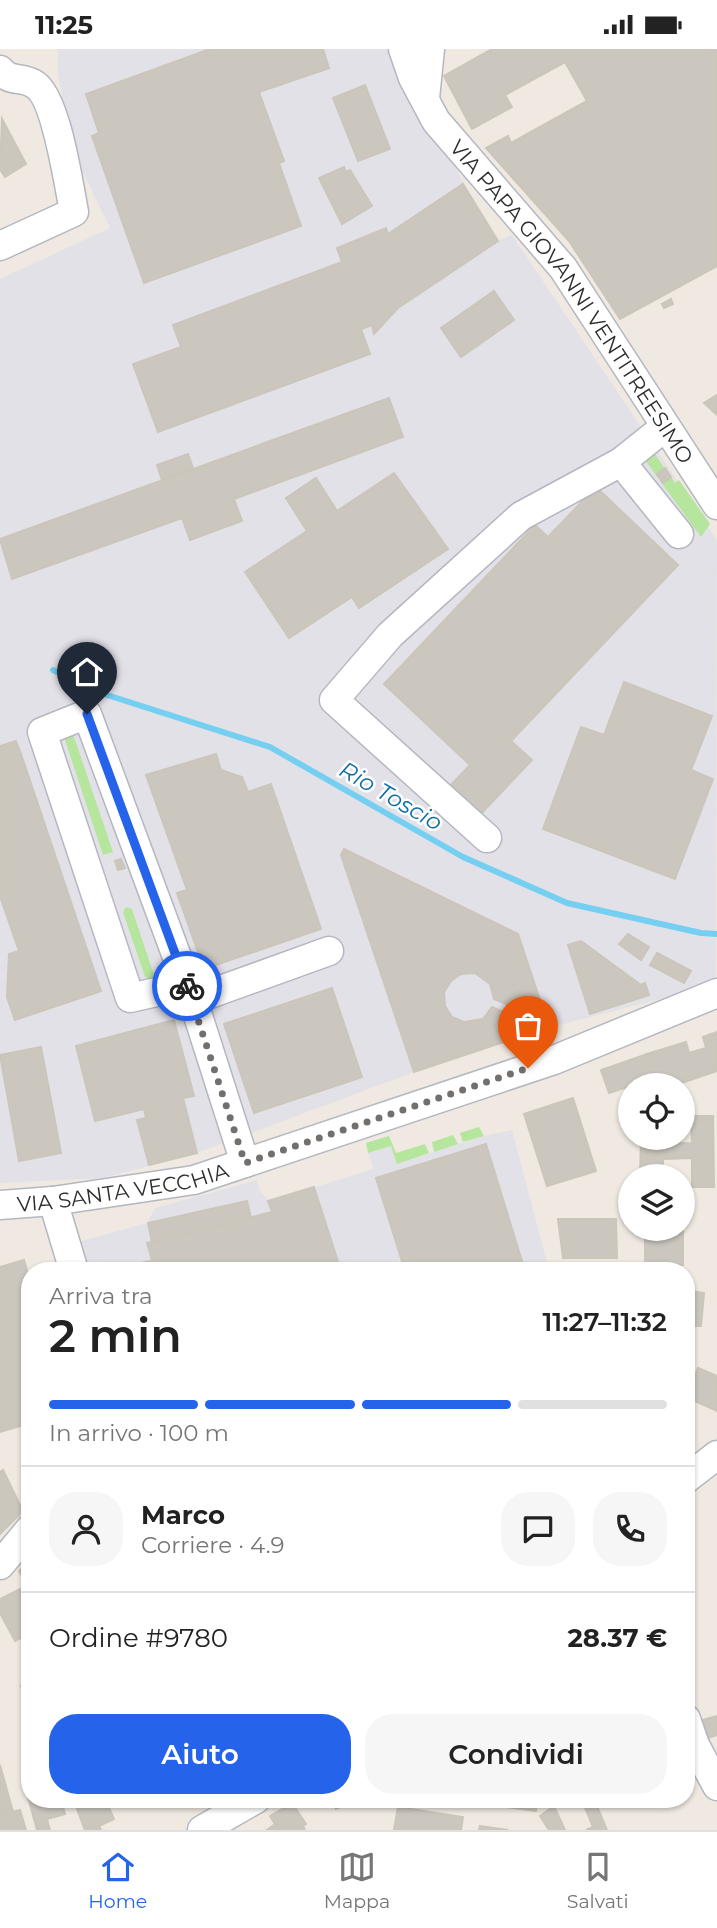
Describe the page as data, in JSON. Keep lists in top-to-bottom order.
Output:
{
  "streets": {
    "street": ["VIA PAPA GIOVANNI VENTITREESIMO", "VIA SANTA VECCHIA"]
  },
  "water": ["Rio Toscio"],
  "page": {
    "status": "11:25",
    "heading": ["2 min", "Arriva tra", "11:27–11:32"],
    "panel": [
      "Marco",
      "Corriere · 4.9",
      "Ordine #9780",
      "28.37 €"
    ],
    "bar": "In arrivo · 100 m",
    "buttons": ["Aiuto", "Condividi"],
    "tabs": ["Home", "Mappa", "Salvati"]
  }
}
